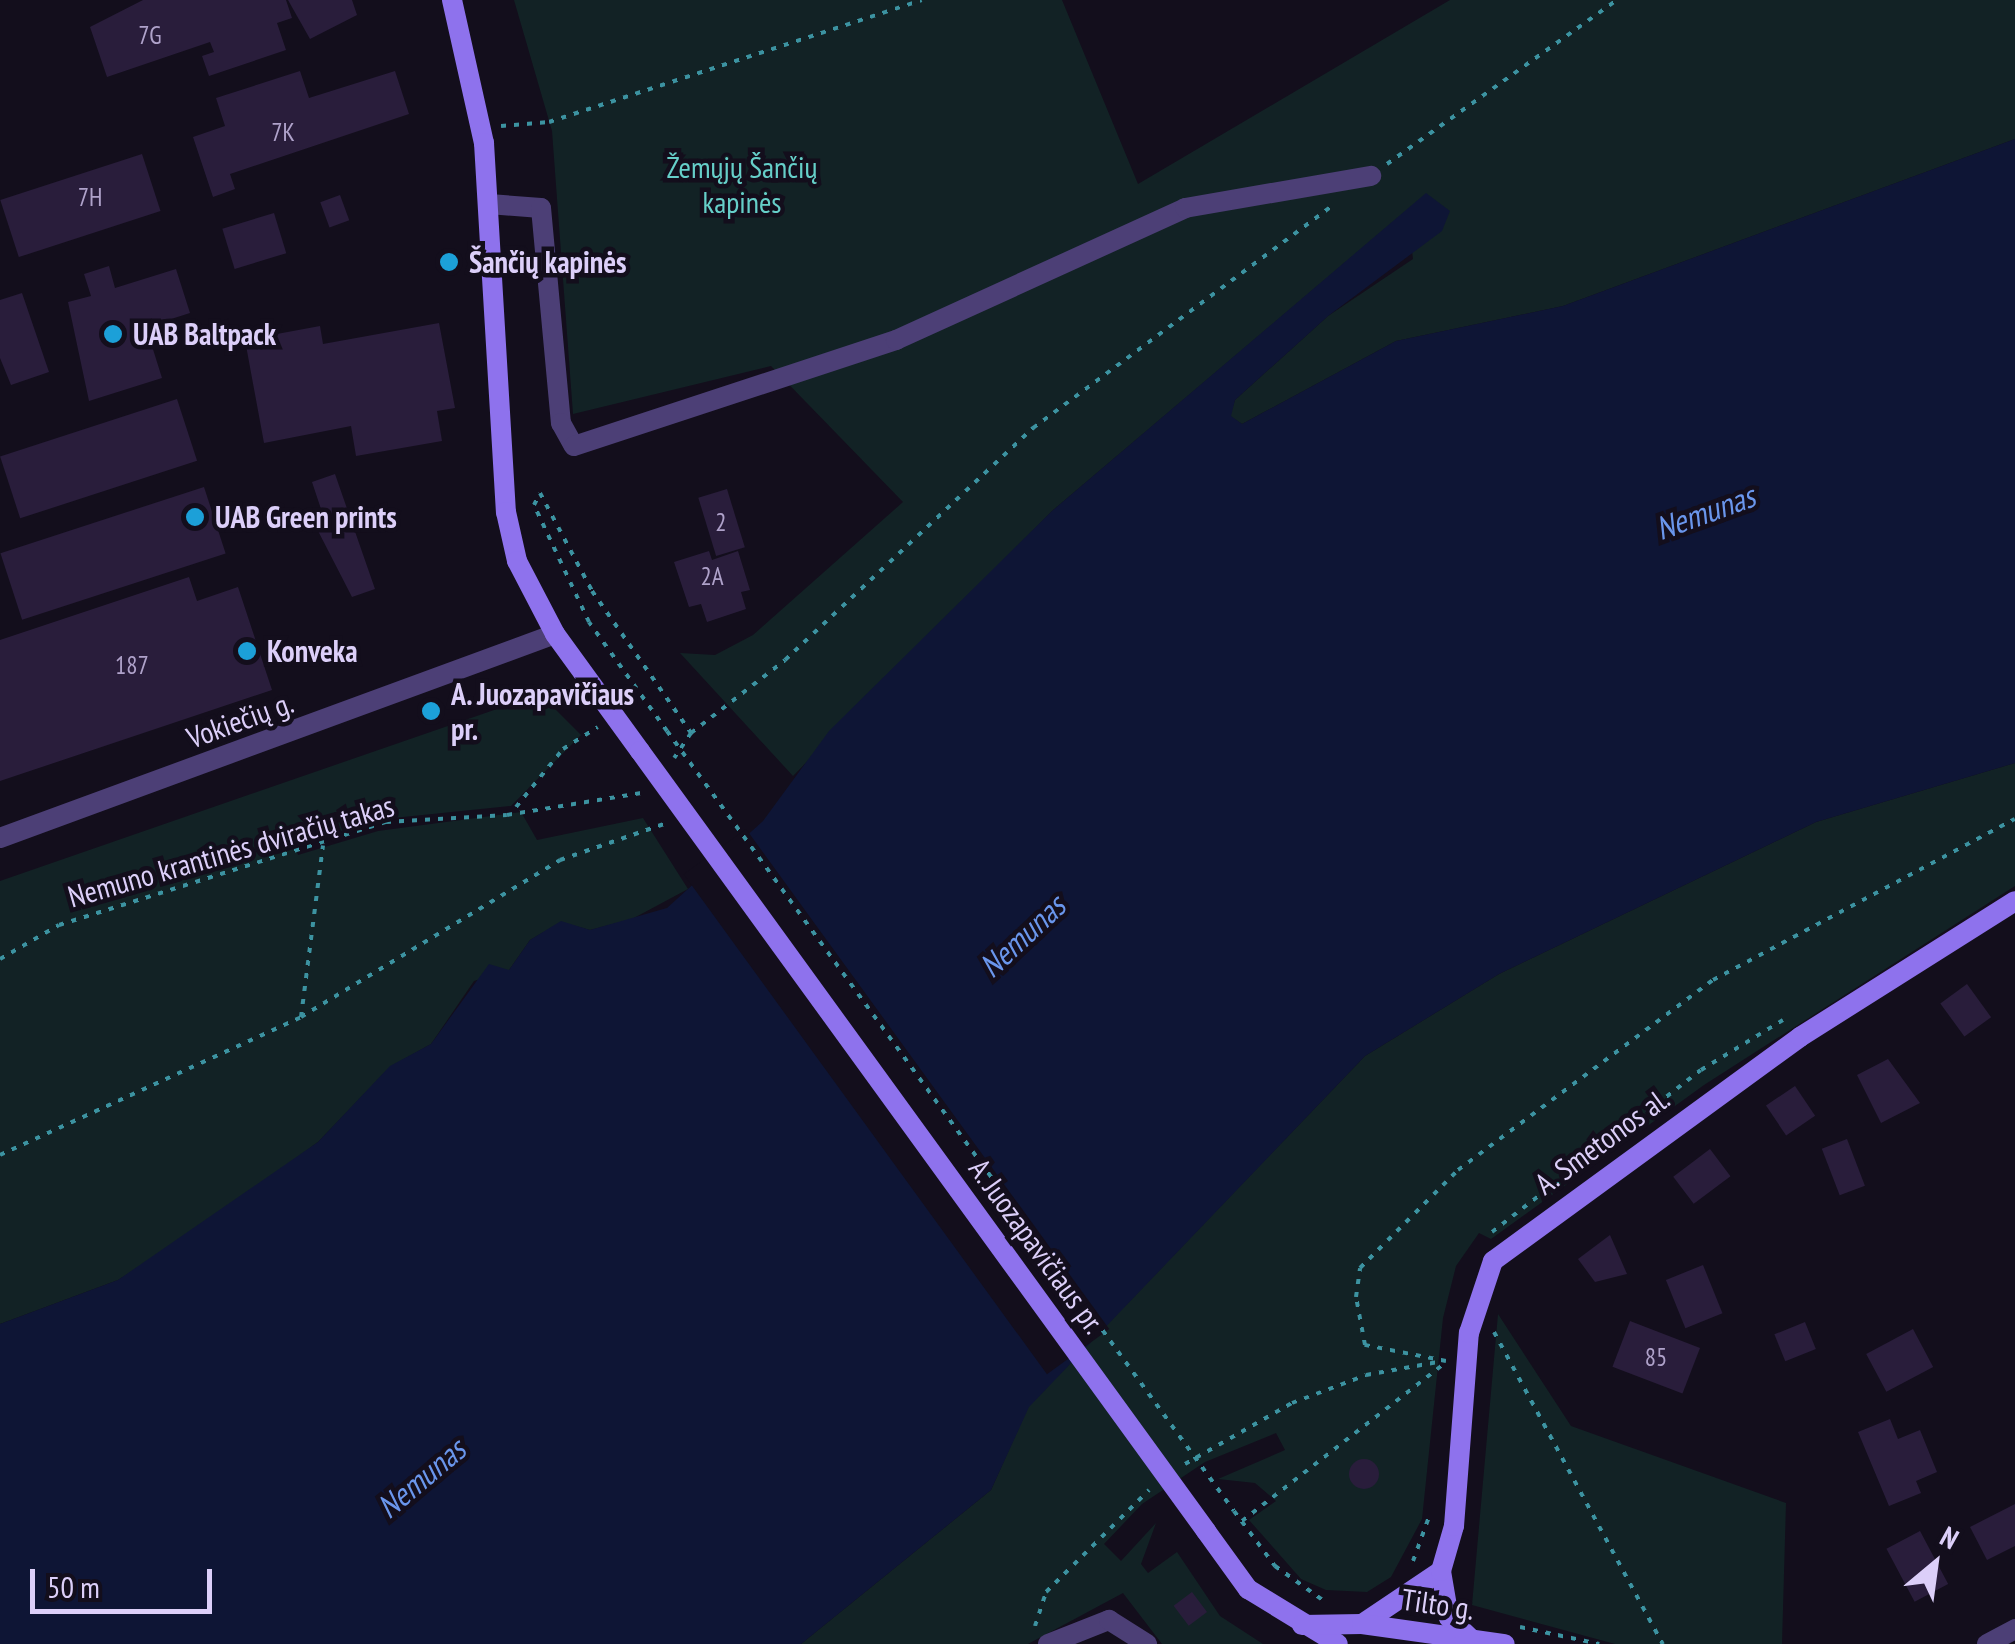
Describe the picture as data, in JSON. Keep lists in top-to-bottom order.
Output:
{
  "streets": {
    "main road": ["A. Smetonos al.", "A. Juozapavičiaus pr.", "Tilto g."],
    "street": ["Vokiečių g."],
    "path": ["Nemuno krantinės dviračių takas"]
  },
  "crossings": [
    ["Vokiečių g.", "A. Juozapavičiaus pr."],
    ["A. Smetonos al.", "Tilto g."]
  ],
  "water": ["Nemunas"],
  "parks": ["Žemųjų Šančių kapinės"],
  "places": [
    "Šančių kapinės",
    "UAB Baltpack",
    "UAB Green prints",
    "Konveka",
    "A. Juozapavičiaus pr."
  ],
  "house_numbers": [
    "7G",
    "7K",
    "7H",
    "2",
    "2A",
    "187",
    "85"
  ],
  "scale_bar": "50 m",
  "north": "top right"
}
